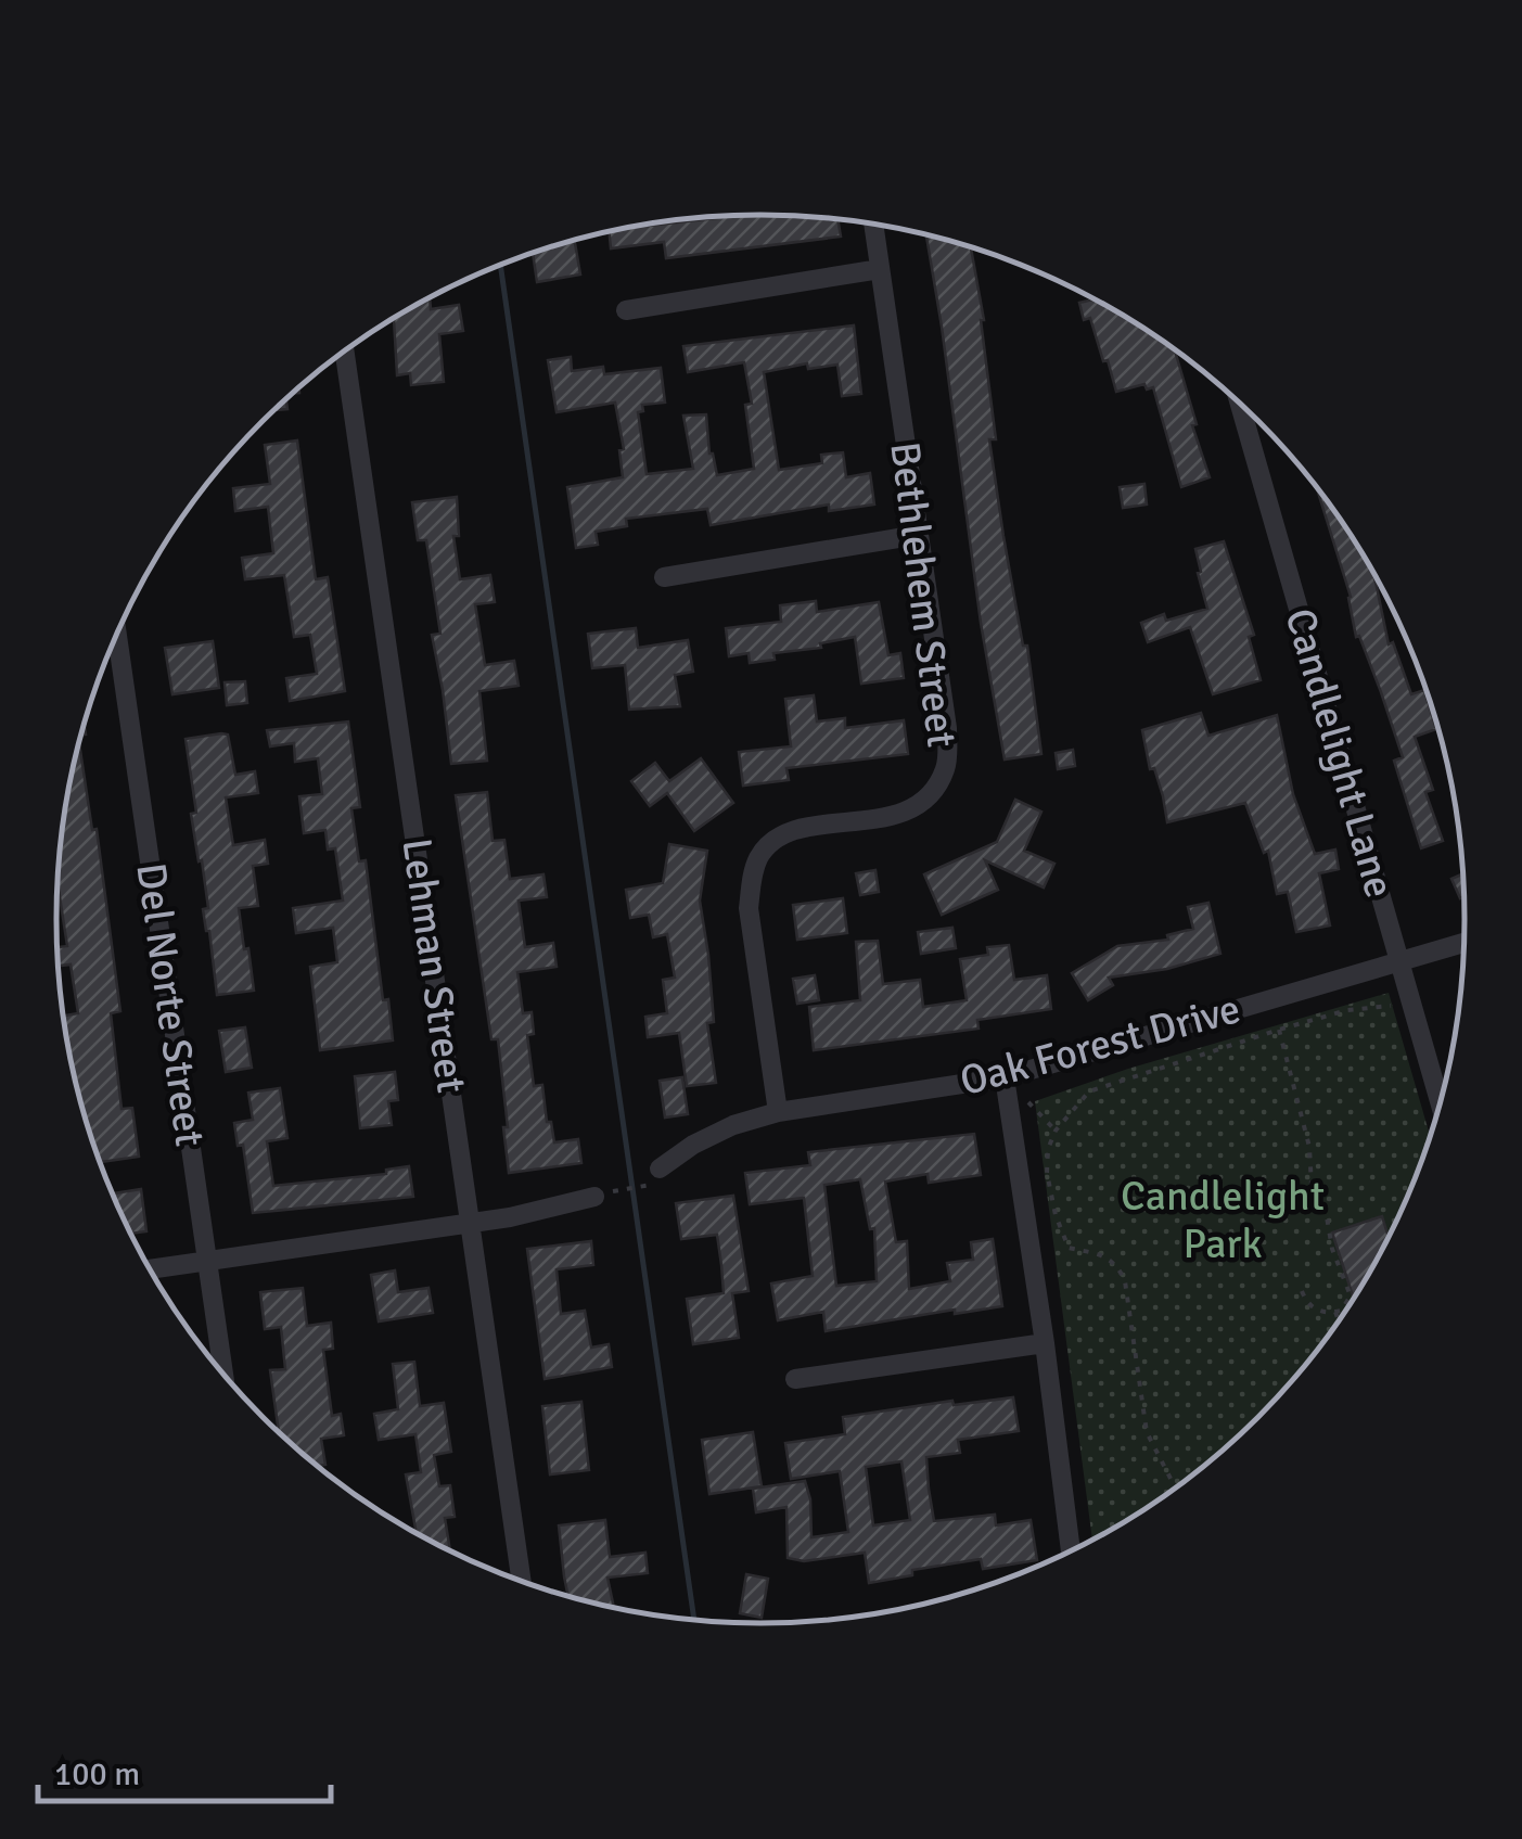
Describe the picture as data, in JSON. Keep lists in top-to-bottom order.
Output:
{
  "streets": {
    "street": [
      "Bethlehem Street",
      "Candlelight Lane",
      "Lehman Street",
      "Del Norte Street",
      "Oak Forest Drive"
    ]
  },
  "crossings": [
    ["Bethlehem Street", "Oak Forest Drive"],
    ["Candlelight Lane", "Oak Forest Drive"]
  ],
  "parks": ["Candlelight Park"],
  "scale_bar": "100 m"
}
